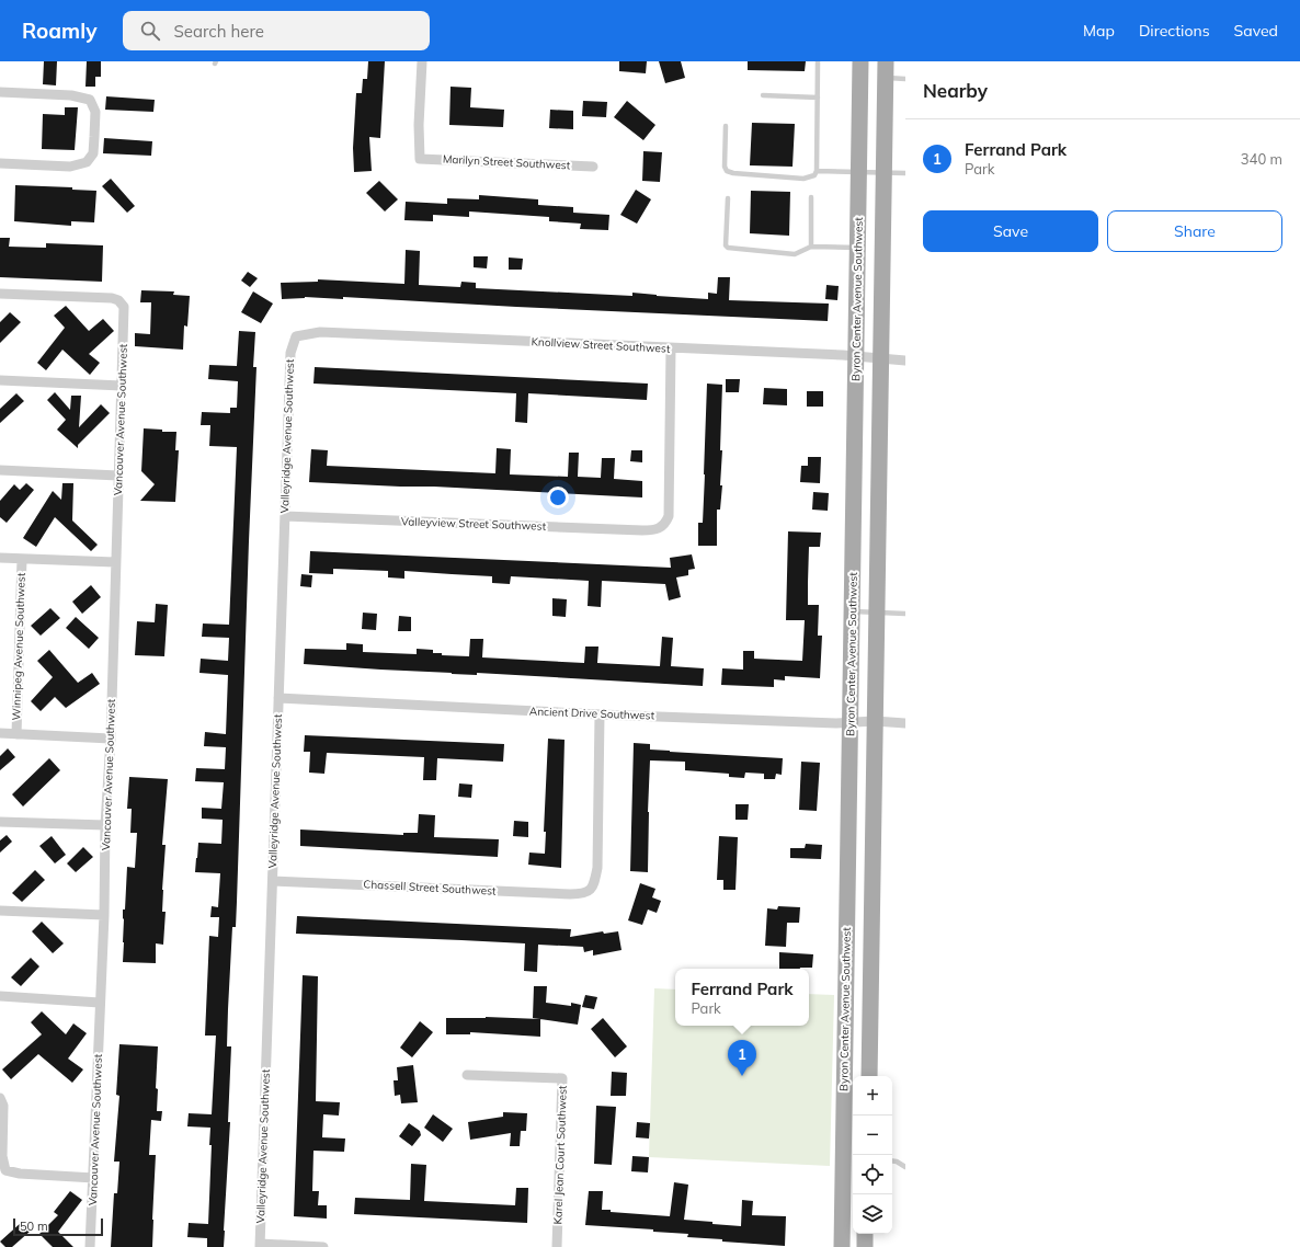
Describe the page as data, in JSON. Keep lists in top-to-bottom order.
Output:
{
  "streets": {
    "main road": ["Byron Center Avenue Southwest"],
    "street": [
      "Marilyn Street Southwest",
      "Knollview Street Southwest",
      "Vancouver Avenue Southwest",
      "Valleyridge Avenue Southwest",
      "Valleyview Street Southwest",
      "Winnipeg Avenue Southwest",
      "Ancient Drive Southwest",
      "Chassell Street Southwest",
      "Karel Jean Court Southwest"
    ]
  },
  "crossings": [
    ["Byron Center Avenue Southwest", "Knollview Street Southwest"],
    ["Byron Center Avenue Southwest", "Ancient Drive Southwest"],
    ["Knollview Street Southwest", "Valleyridge Avenue Southwest"],
    ["Knollview Street Southwest", "Valleyview Street Southwest"],
    ["Valleyridge Avenue Southwest", "Valleyview Street Southwest"],
    ["Valleyridge Avenue Southwest", "Ancient Drive Southwest"],
    ["Valleyridge Avenue Southwest", "Chassell Street Southwest"],
    ["Ancient Drive Southwest", "Chassell Street Southwest"]
  ],
  "scale_bar": "50 m",
  "page": {
    "header": "Roamly",
    "search": "Search here",
    "nav": ["Map", "Directions", "Saved"],
    "heading": "Nearby",
    "list": [
      {
        "mark": "1",
        "name": "Ferrand Park",
        "note": "Park",
        "value": "340 m"
      }
    ],
    "buttons": ["Save", "Share"],
    "popup": ["Ferrand Park", "Park"],
    "pins": "1",
    "map_buttons": ["+", "−"],
    "scale": "50 m"
  }
}
